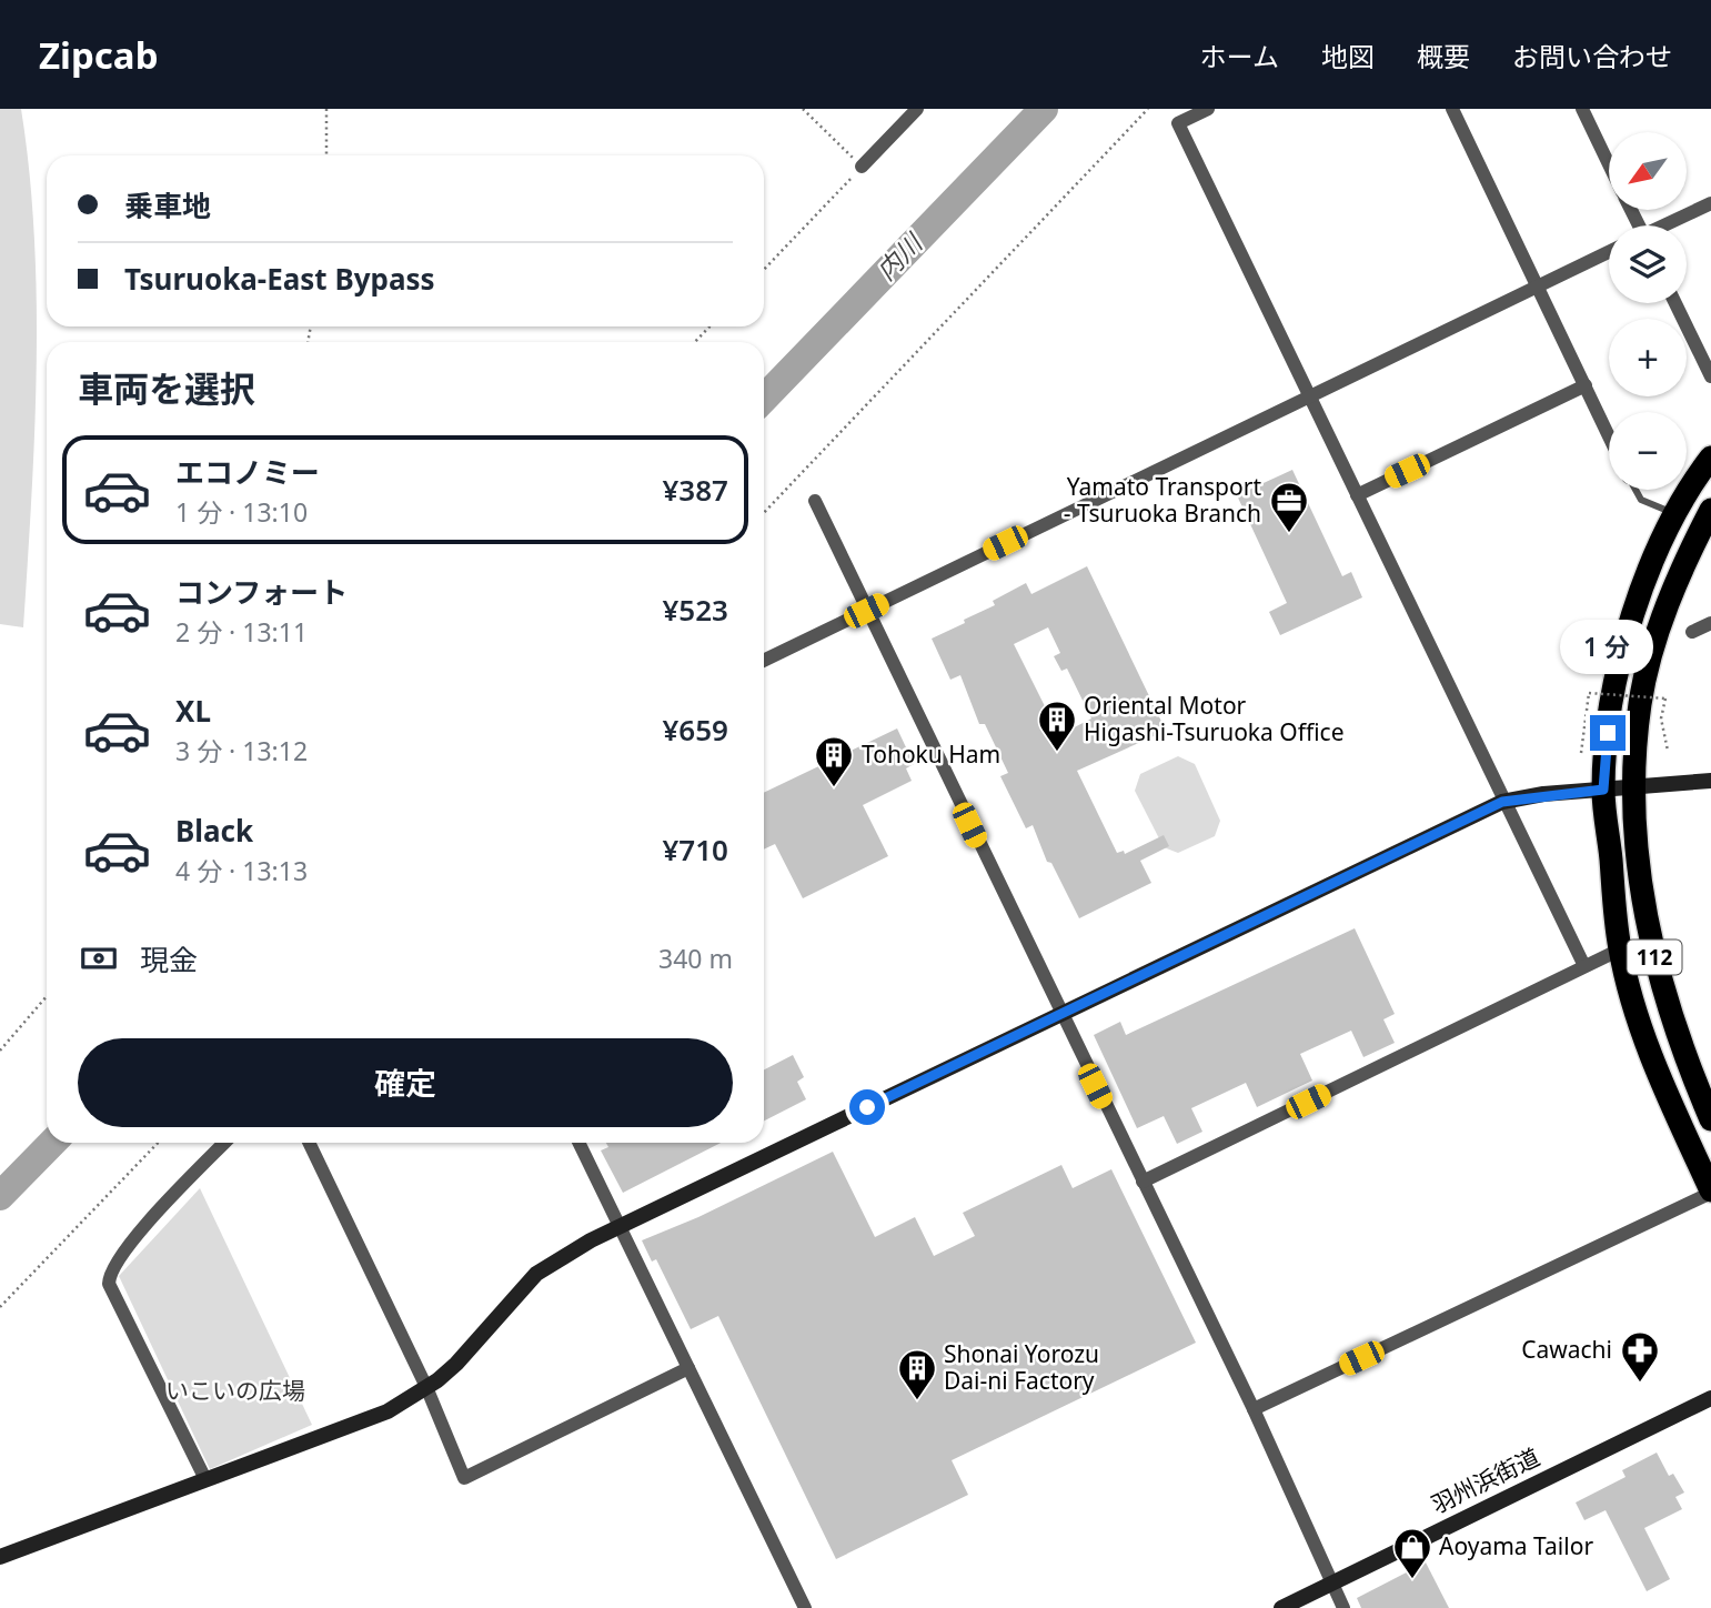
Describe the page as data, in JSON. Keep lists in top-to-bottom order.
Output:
{
  "streets": {
    "highway": ["112"],
    "street": ["羽州浜街道"]
  },
  "water": ["内川"],
  "parks": ["いこいの広場"],
  "places": {
    "office": ["Yamato Transport - Tsuruoka Branch"],
    "building": ["Oriental Motor Higashi-Tsuruoka Office", "Tohoku Ham", "Shonai Yorozu Dai-ni Factory"],
    "pharmacy": ["Cawachi"],
    "shop": ["Aoyama Tailor"]
  },
  "north": "bottom left",
  "page": {
    "header": "Zipcab",
    "nav": [
      "ホーム",
      "地図",
      "概要",
      "お問い合わせ"
    ],
    "map_buttons": ["+", "−"],
    "banner": ["乗車地", "Tsuruoka-East Bypass"],
    "heading": "車両を選択",
    "list": [
      {
        "name": "エコノミー",
        "note": "1 分 · 13:10",
        "value": "¥387"
      },
      {
        "name": "コンフォート",
        "note": "2 分 · 13:11",
        "value": "¥523"
      },
      {
        "name": "XL",
        "note": "3 分 · 13:12",
        "value": "¥659"
      },
      {
        "name": "Black",
        "note": "4 分 · 13:13",
        "value": "¥710"
      }
    ],
    "bubble": "1 分",
    "pay": ["現金", "340 m"],
    "buttons": "確定"
  }
}
